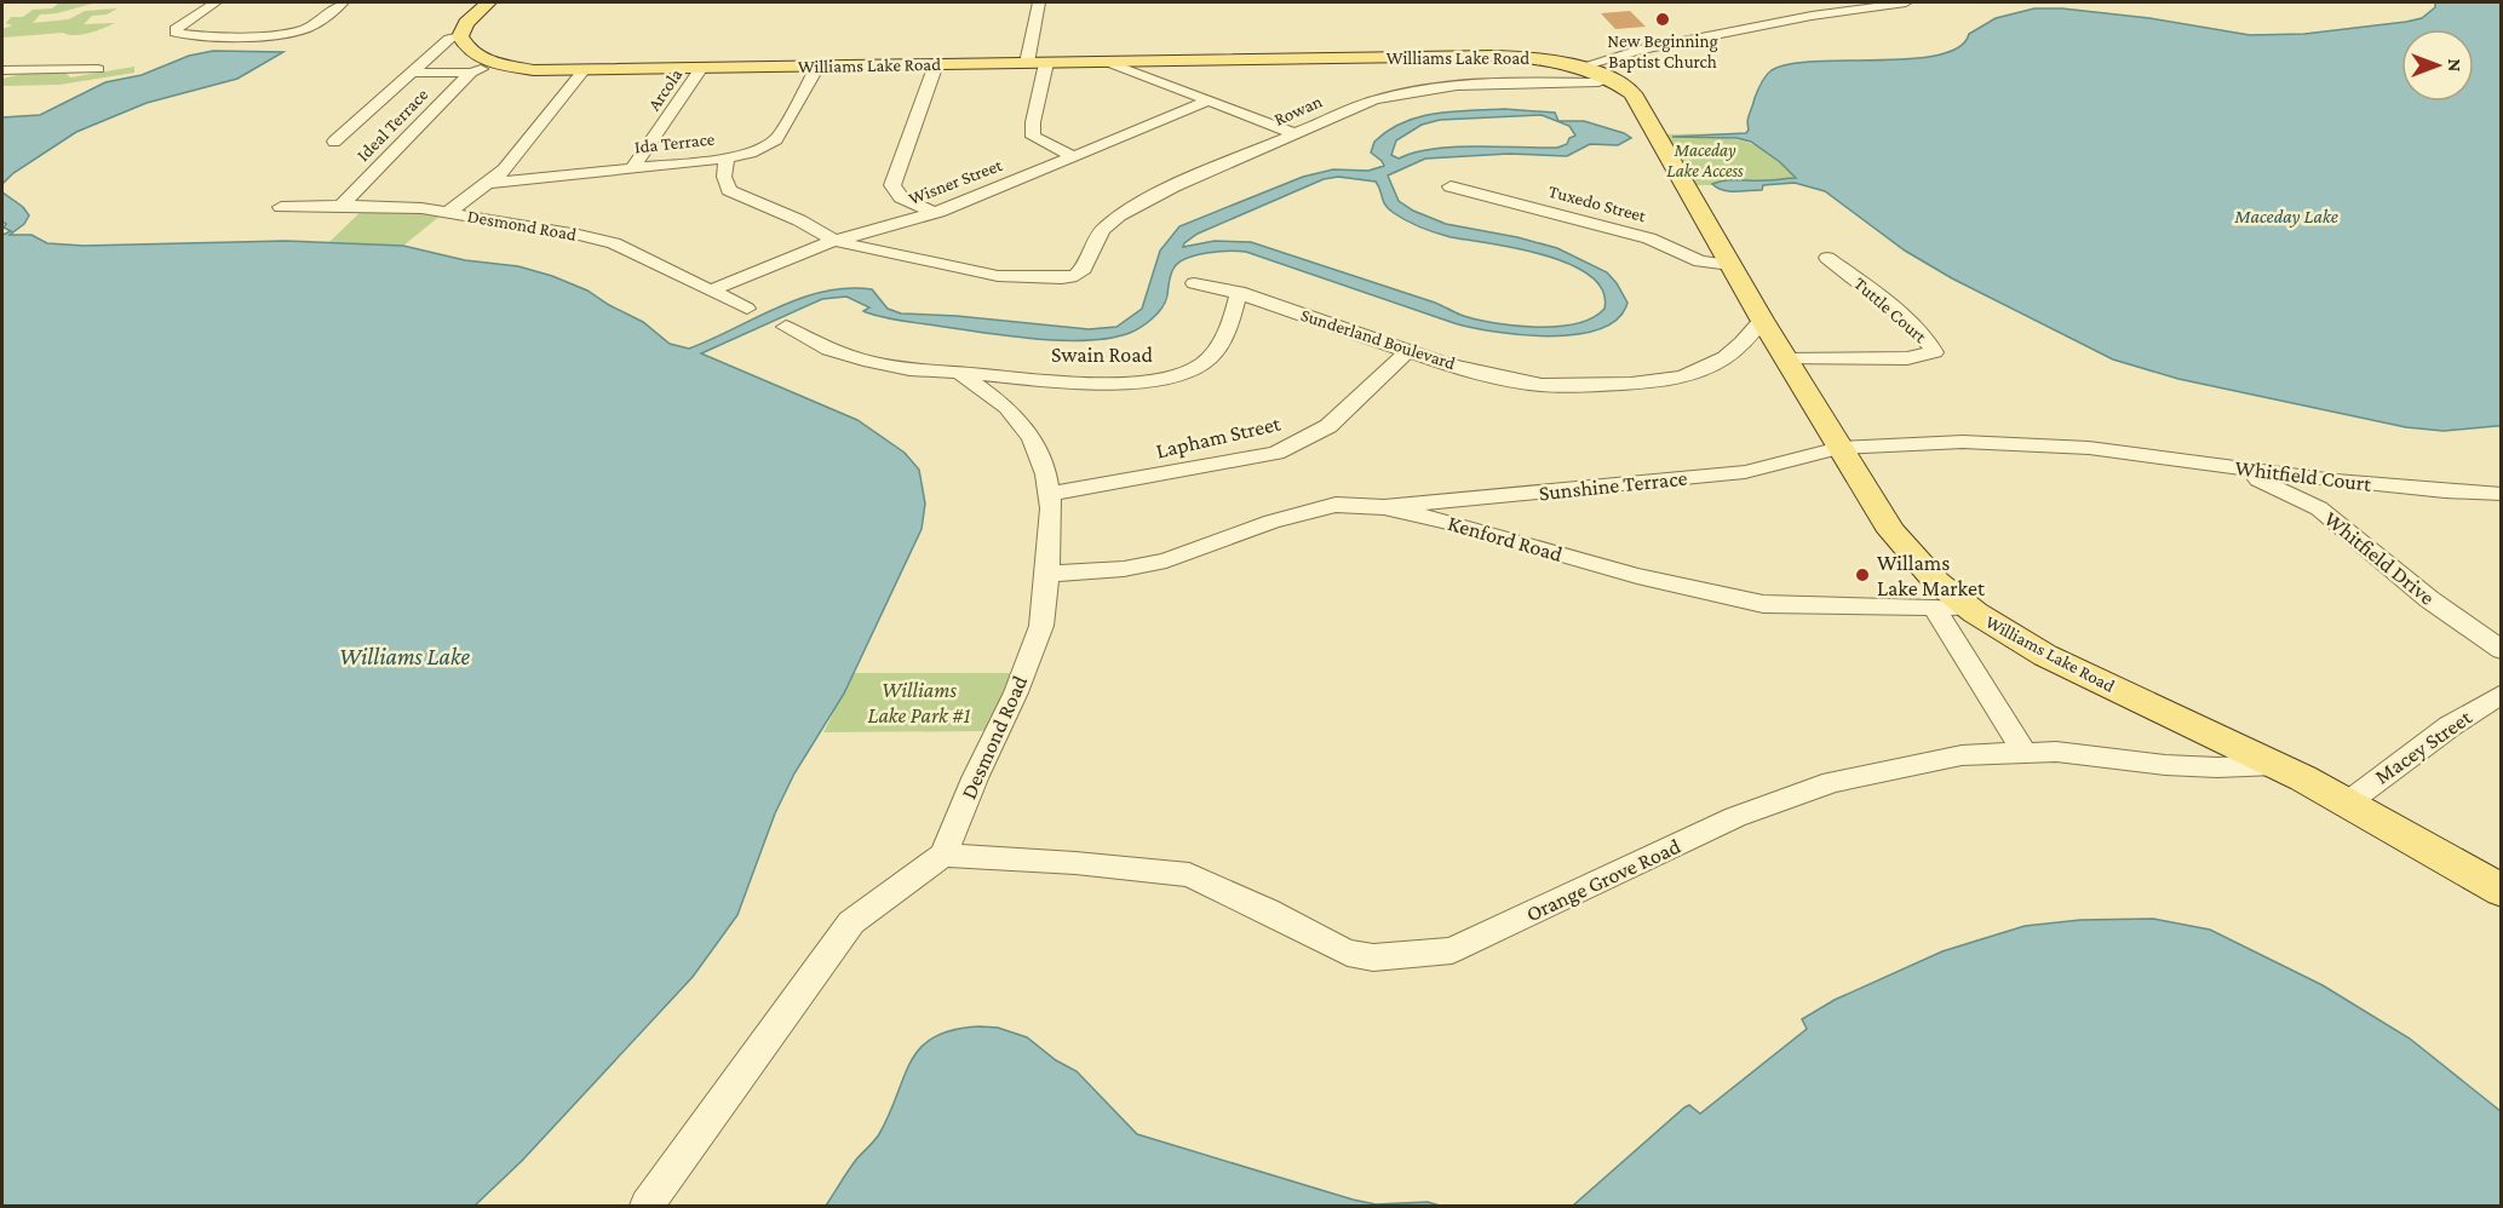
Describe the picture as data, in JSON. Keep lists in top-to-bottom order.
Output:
{
  "streets": {
    "main road": ["Williams Lake Road"],
    "street": [
      "Arcola",
      "Rowan",
      "Ideal Terrace",
      "Ida Terrace",
      "Wisner Street",
      "Tuxedo Street",
      "Desmond Road",
      "Tuttle Court",
      "Sunderland Boulevard",
      "Swain Road",
      "Lapham Street",
      "Whitfield Court",
      "Sunshine Terrace",
      "Kenford Road",
      "Whitfield Drive",
      "Macey Street",
      "Orange Grove Road"
    ]
  },
  "crossings": [
    ["Williams Lake Road", "Arcola"],
    ["Williams Lake Road", "Rowan"],
    ["Williams Lake Road", "Ida Terrace"],
    ["Williams Lake Road", "Tuxedo Street"],
    ["Williams Lake Road", "Tuttle Court"],
    ["Williams Lake Road", "Sunderland Boulevard"],
    ["Williams Lake Road", "Whitfield Court"],
    ["Williams Lake Road", "Sunshine Terrace"],
    ["Williams Lake Road", "Kenford Road"],
    ["Williams Lake Road", "Macey Street"],
    ["Williams Lake Road", "Orange Grove Road"],
    ["Arcola", "Ida Terrace"],
    ["Rowan", "Wisner Street"],
    ["Ideal Terrace", "Desmond Road"],
    ["Wisner Street", "Desmond Road"],
    ["Desmond Road", "Swain Road"],
    ["Desmond Road", "Lapham Street"],
    ["Desmond Road", "Kenford Road"],
    ["Desmond Road", "Orange Grove Road"],
    ["Sunderland Boulevard", "Swain Road"],
    ["Sunderland Boulevard", "Lapham Street"],
    ["Whitfield Court", "Sunshine Terrace"],
    ["Whitfield Court", "Whitfield Drive"],
    ["Sunshine Terrace", "Kenford Road"]
  ],
  "water": ["Maceday Lake", "Williams Lake"],
  "parks": ["Maceday Lake Access", "Williams Lake Park #1"],
  "places": ["New Beginning Baptist Church", "Willams Lake Market"],
  "north": "right"
}
